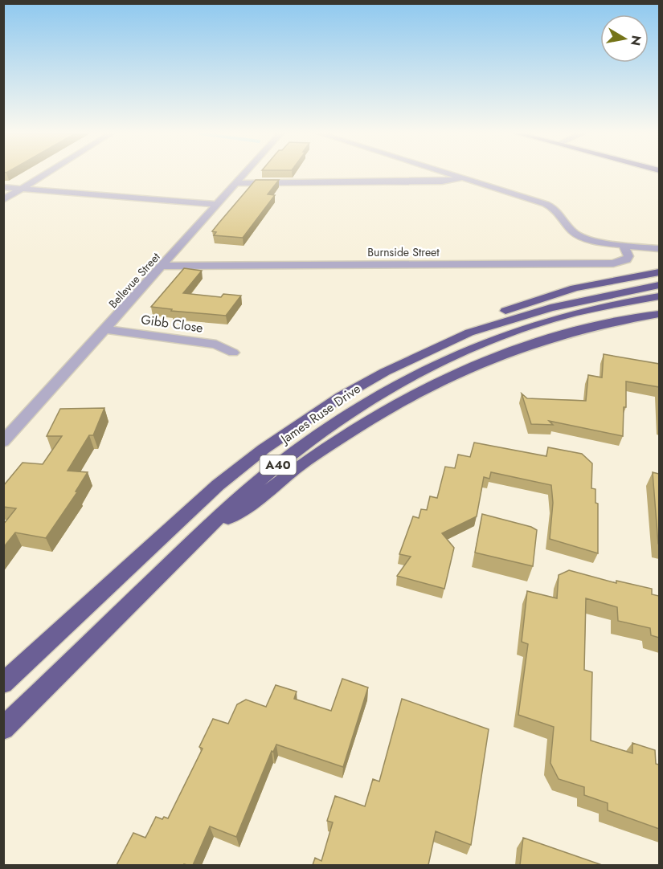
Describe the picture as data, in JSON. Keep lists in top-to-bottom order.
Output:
{
  "streets": {
    "highway": ["James Ruse Drive", "A40"],
    "street": ["Burnside Street", "Bellevue Street", "Gibb Close"]
  },
  "crossings": [
    ["Burnside Street", "Bellevue Street"],
    ["Bellevue Street", "Gibb Close"]
  ],
  "north": "right"
}
